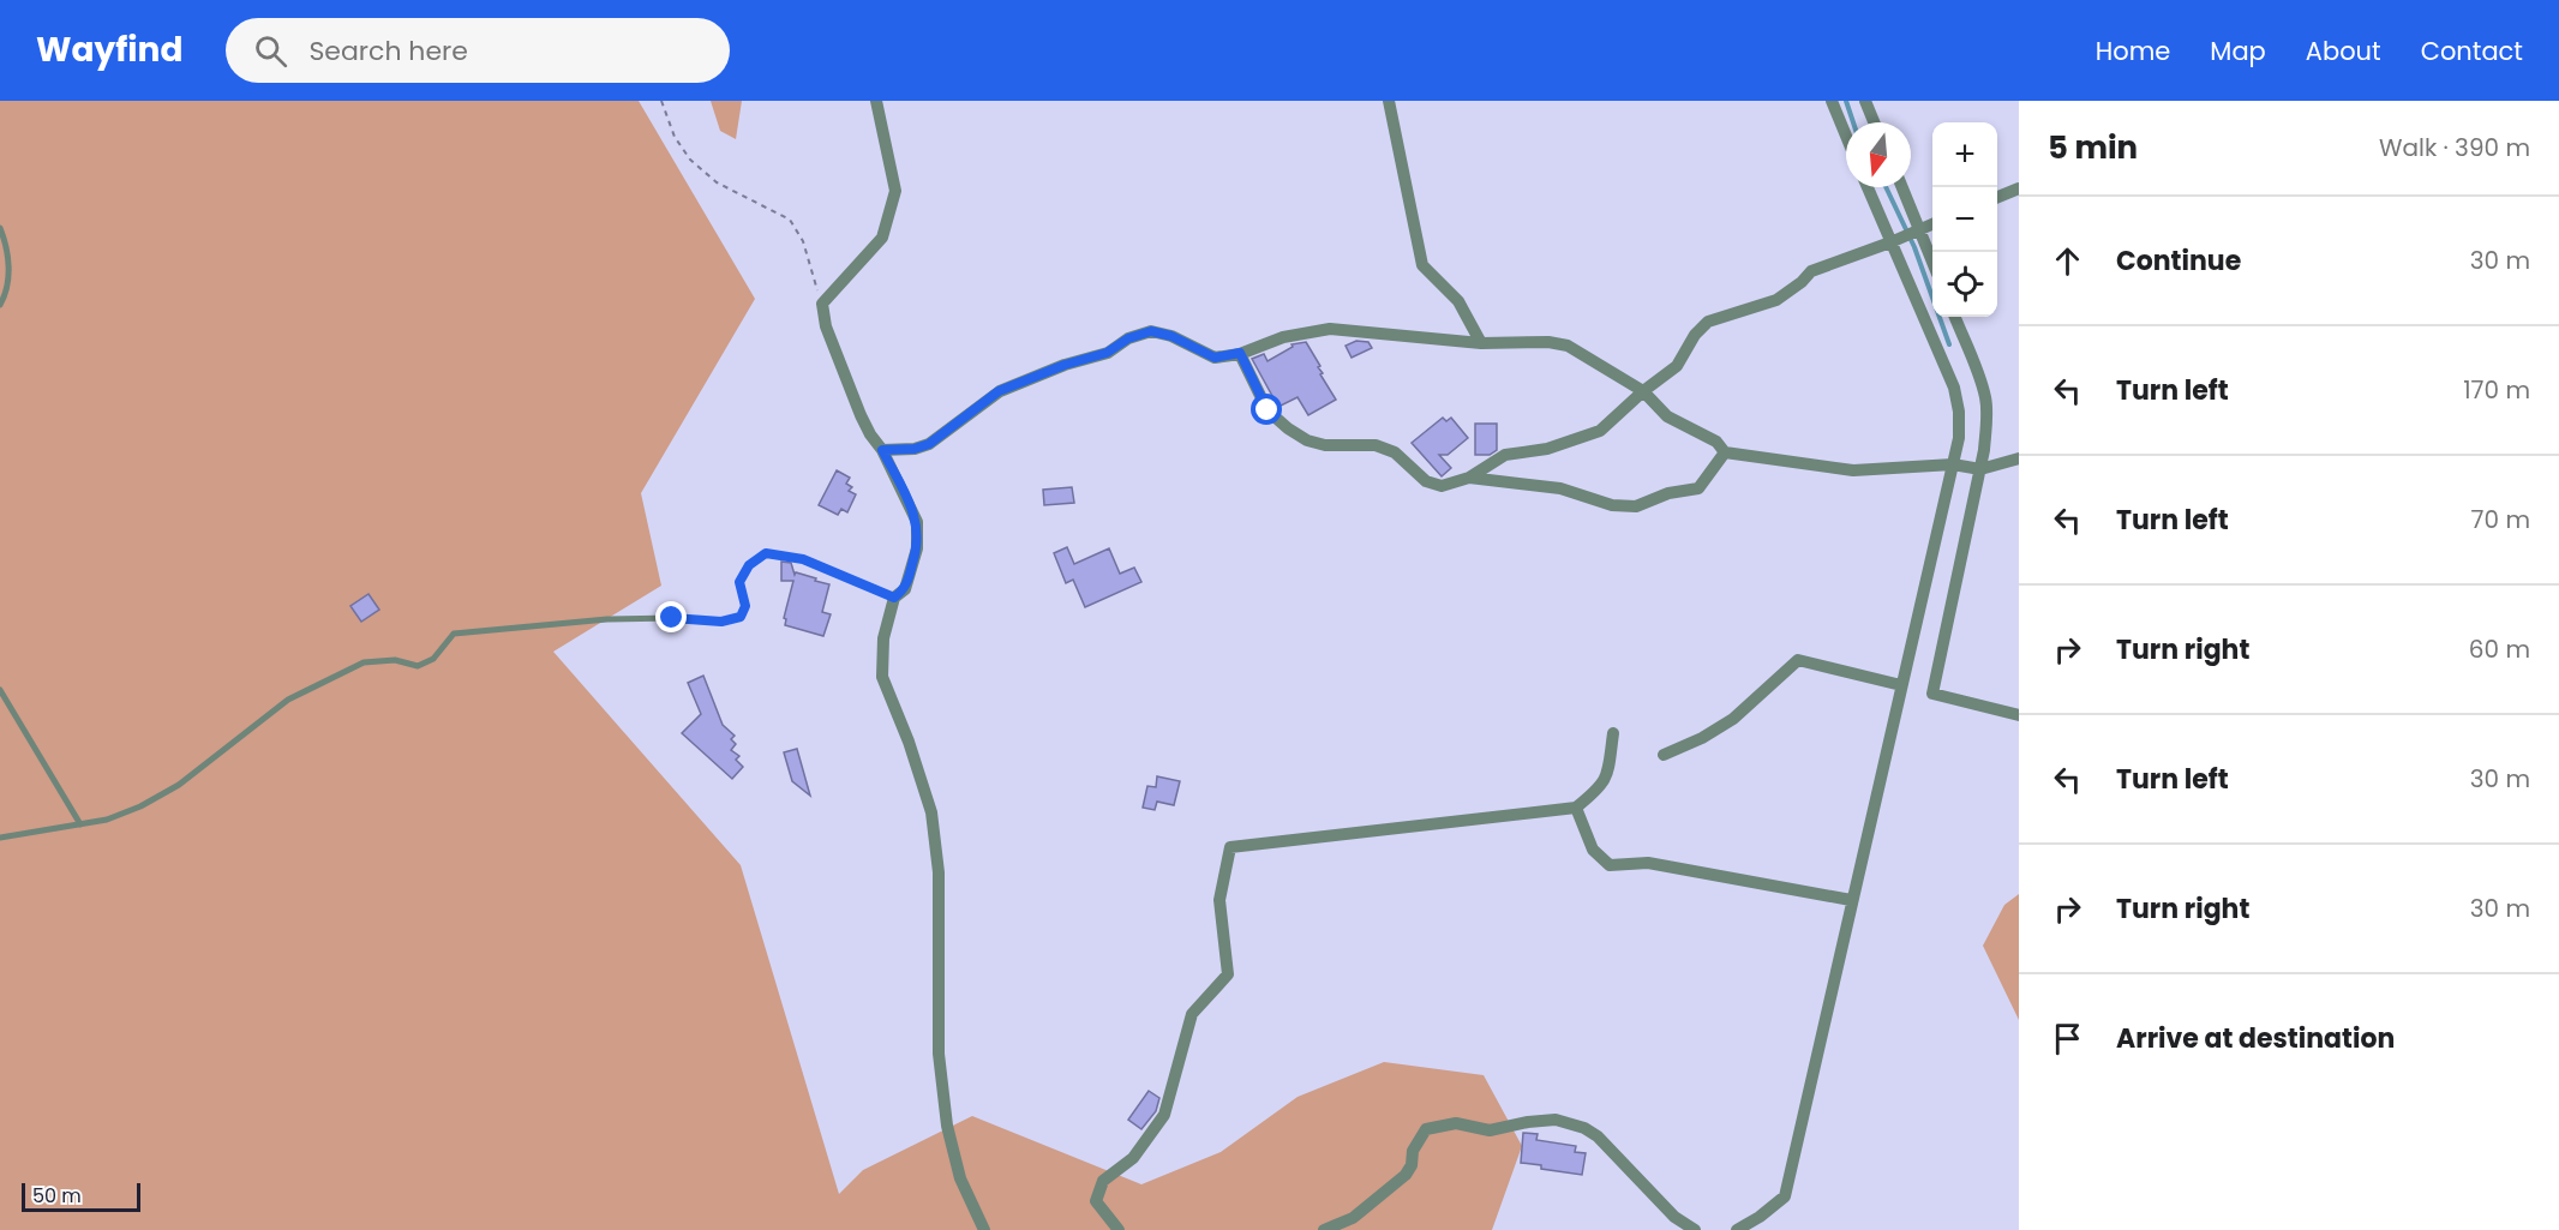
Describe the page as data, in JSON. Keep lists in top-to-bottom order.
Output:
{
  "scale_bar": "50 m",
  "north": "bottom",
  "page": {
    "header": "Wayfind",
    "search": "Search here",
    "nav": [
      "Home",
      "Map",
      "About",
      "Contact"
    ],
    "heading": ["5 min", "Walk · 390 m"],
    "map_buttons": ["+", "−"],
    "list": [
      ["Continue", "30 m"],
      ["Turn left", "170 m"],
      ["Turn left", "70 m"],
      ["Turn right", "60 m"],
      ["Turn left", "30 m"],
      ["Turn right", "30 m"],
      "Arrive at destination"
    ],
    "scale": "50 m"
  }
}
